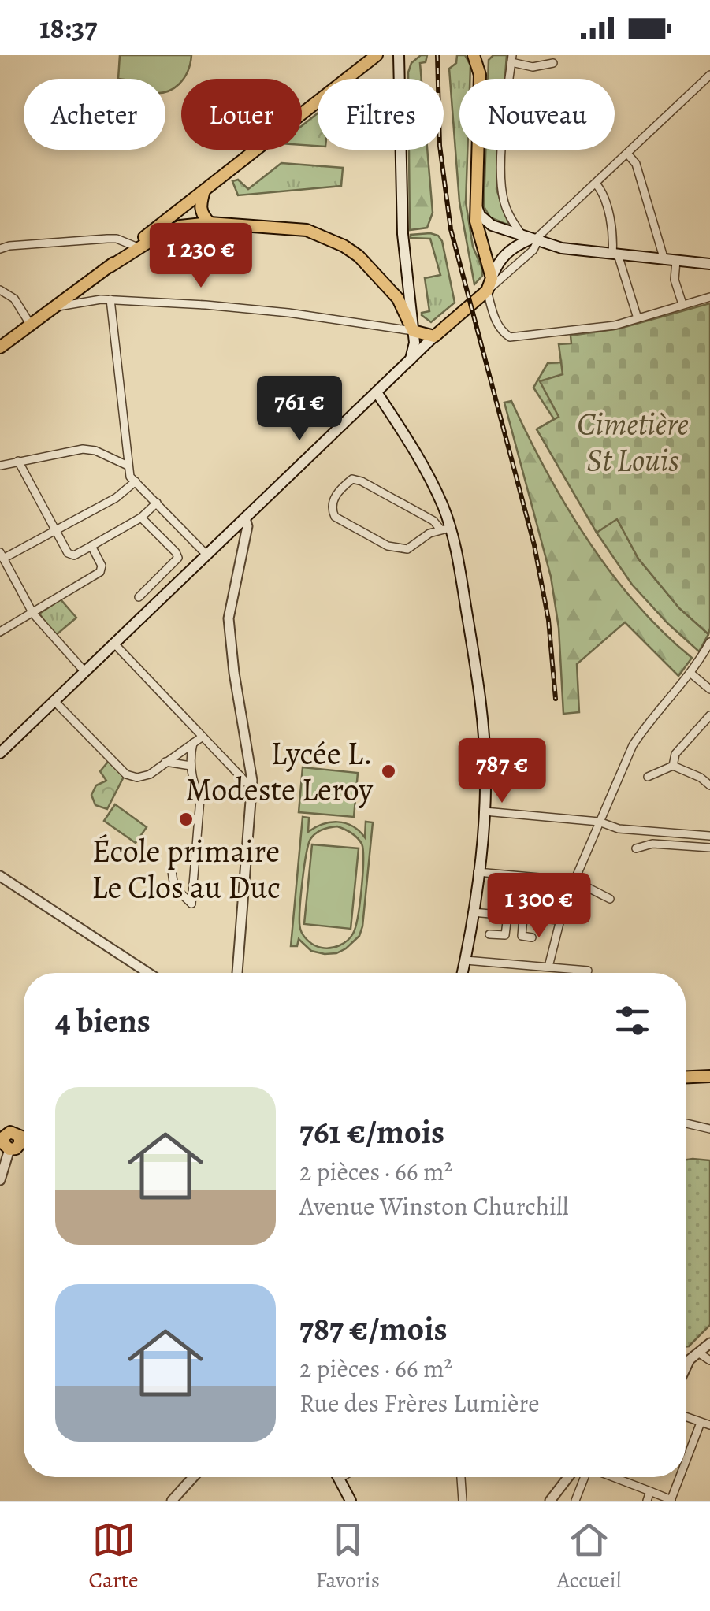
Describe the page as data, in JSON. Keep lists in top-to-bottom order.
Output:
{
  "parks": ["Cimetière St Louis"],
  "places": ["Lycée L. Modeste Leroy", "École primaire Le Clos au Duc"],
  "page": {
    "status": "18:37",
    "chip": [
      "Acheter",
      "Louer",
      "Filtres",
      "Nouveau"
    ],
    "price": [
      "1 230 €",
      "761 €",
      "787 €",
      "1 300 €"
    ],
    "heading": "4 biens",
    "list": [
      {
        "name": "761 €/mois",
        "note": "2 pièces · 66 m² · Avenue Winston Churchill"
      },
      {
        "name": "787 €/mois",
        "note": "2 pièces · 66 m² · Rue des Frères Lumière"
      }
    ],
    "tabs": ["Carte", "Favoris", "Accueil"]
  }
}
